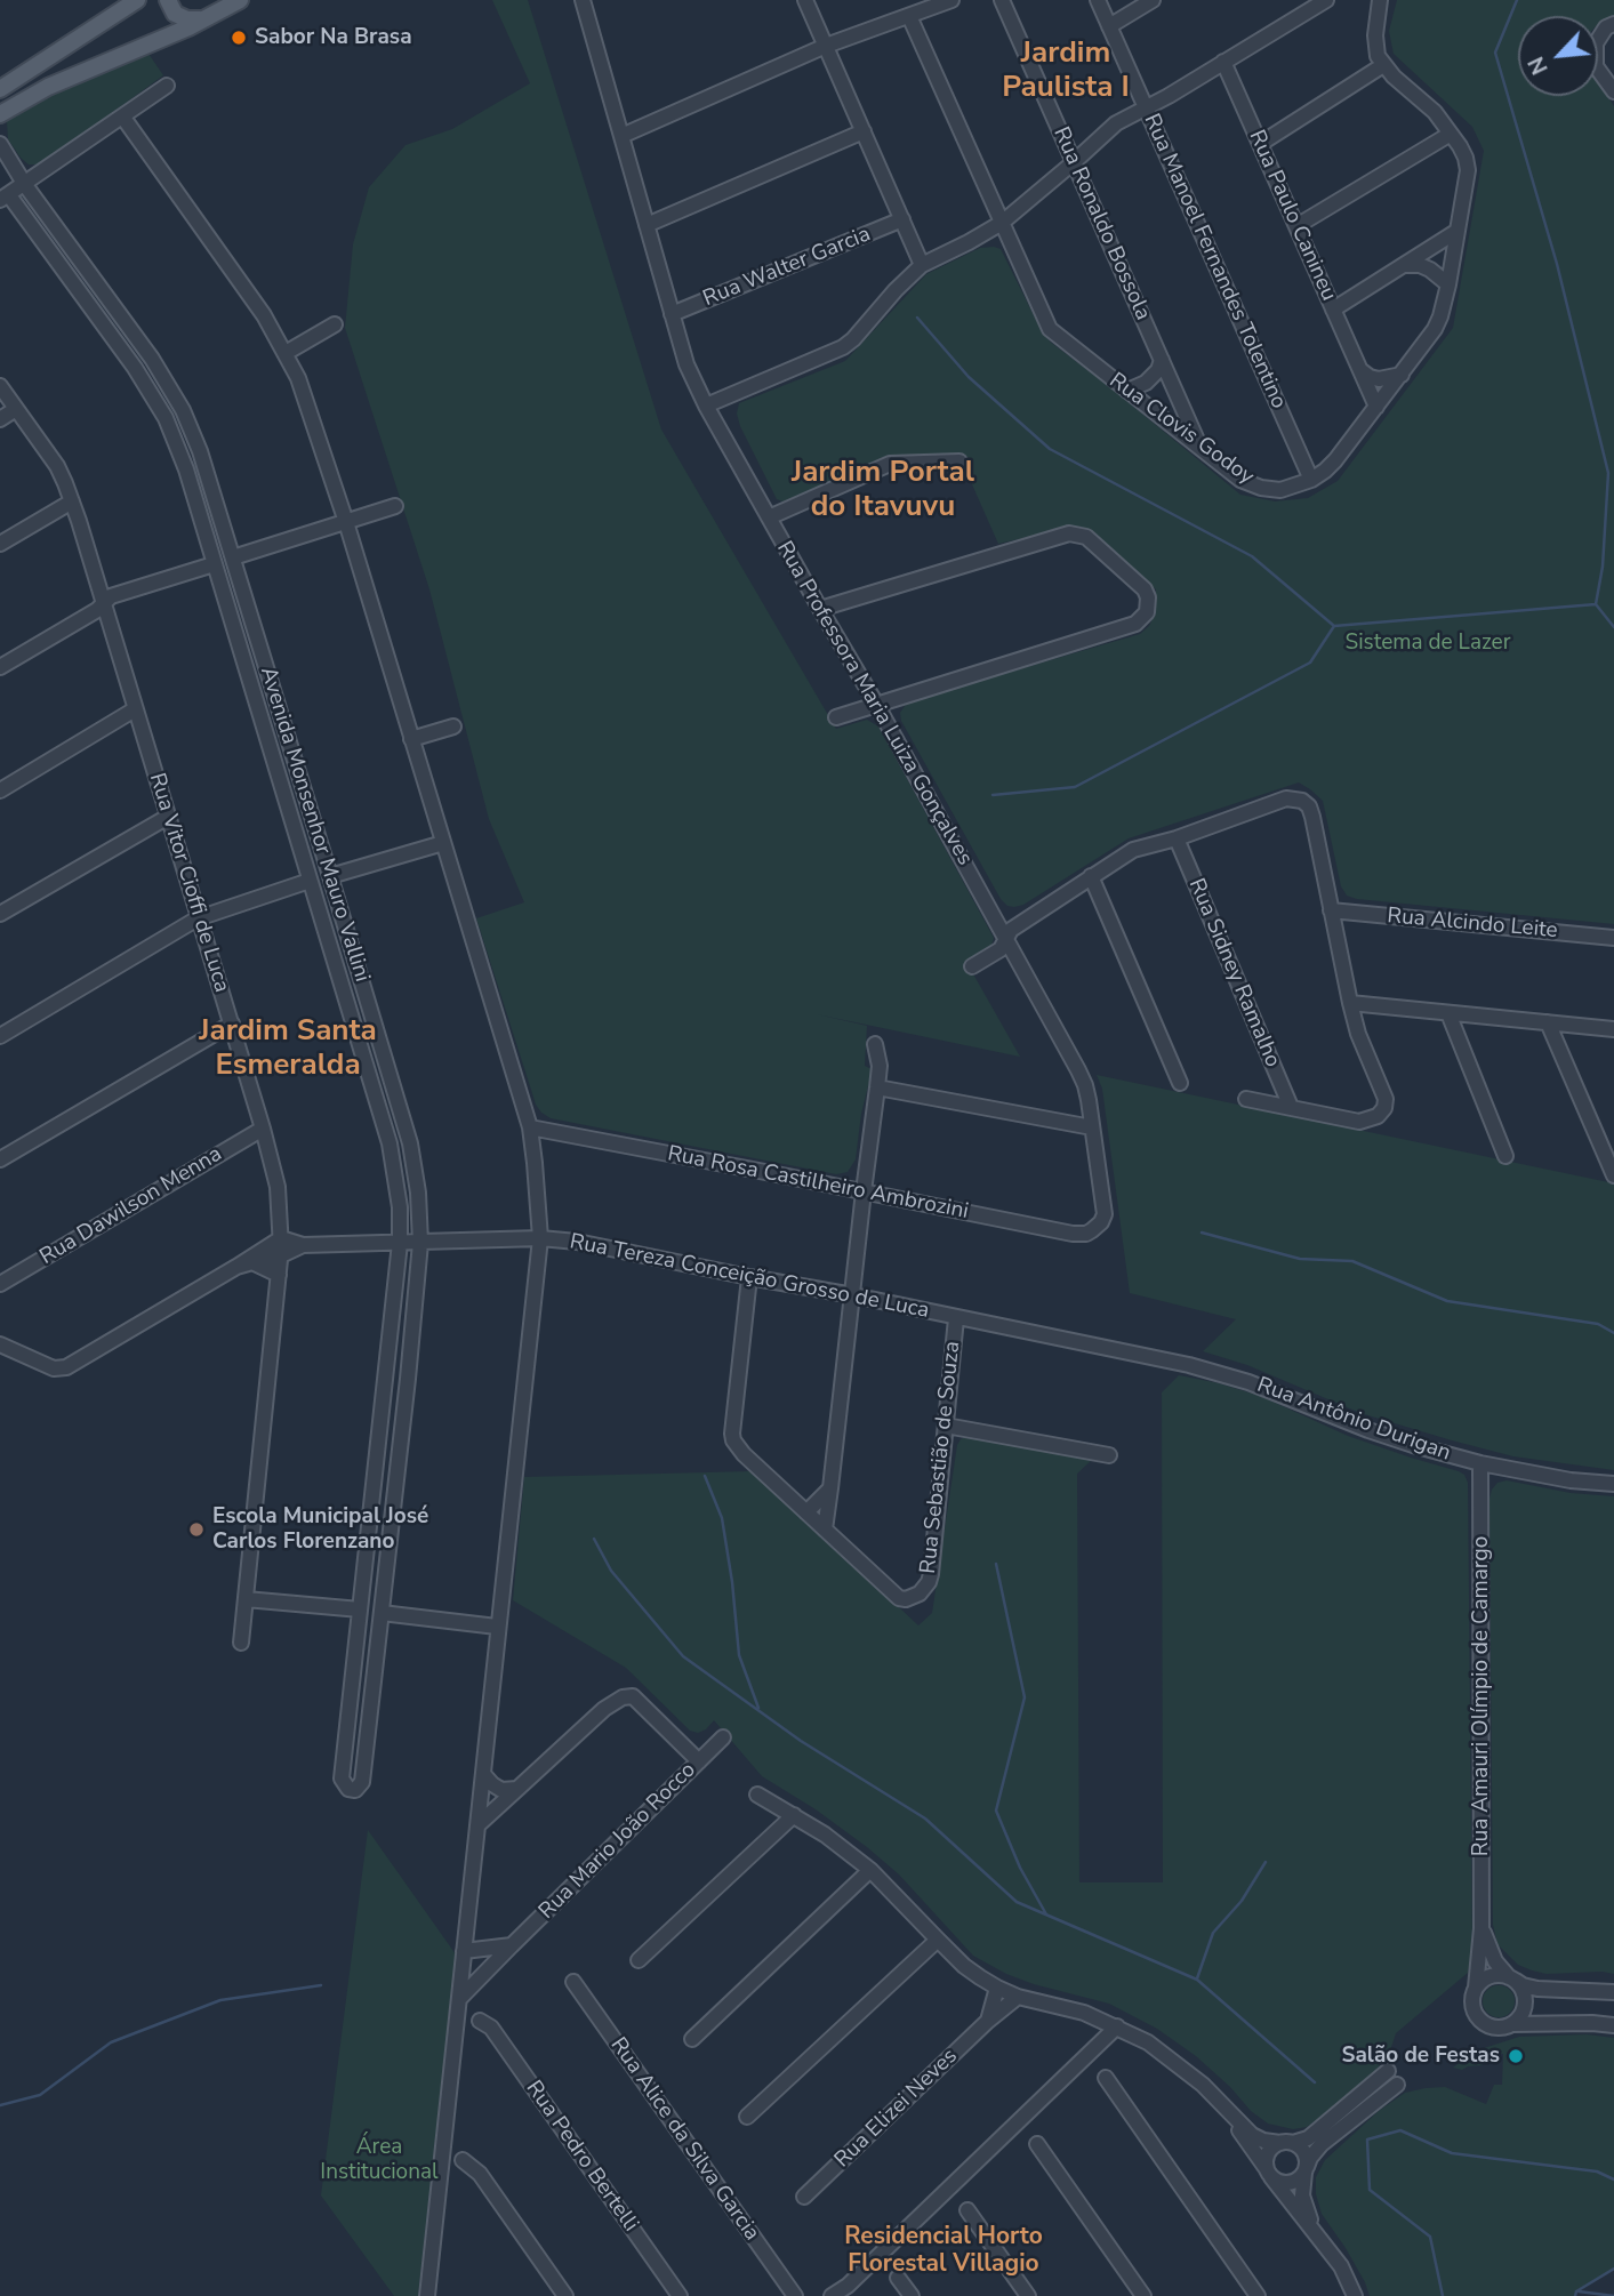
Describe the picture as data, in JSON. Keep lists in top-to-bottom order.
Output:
{
  "streets": {
    "street": [
      "Rua Paulo Canineu",
      "Rua Ronaldo Bossola",
      "Rua Manoel Fernandes Tolentino",
      "Rua Walter Garcia",
      "Rua Clovis Godoy",
      "Rua Professora Maria Luiza Gonçalves",
      "Avenida Monsenhor Mauro Vallini",
      "Rua Vitor Cioffi de Luca",
      "Rua Alcindo Leite",
      "Rua Sidney Ramalho",
      "Rua Rosa Castilheiro Ambrozini",
      "Rua Dawilson Menna",
      "Rua Tereza Conceição Grosso de Luca",
      "Rua Antônio Durigan",
      "Rua Sebastião de Souza",
      "Rua Amauri Olímpio de Camargo",
      "Rua Mario João Rocco",
      "Rua Elizei Neves",
      "Rua Alice da Silva Garcia",
      "Rua Pedro Bertelli"
    ]
  },
  "crossings": [
    ["Rua Paulo Canineu", "Rua Clovis Godoy"],
    ["Rua Ronaldo Bossola", "Rua Clovis Godoy"],
    ["Rua Manoel Fernandes Tolentino", "Rua Clovis Godoy"],
    ["Rua Walter Garcia", "Rua Professora Maria Luiza Gonçalves"],
    ["Rua Professora Maria Luiza Gonçalves", "Rua Rosa Castilheiro Ambrozini"],
    ["Avenida Monsenhor Mauro Vallini", "Rua Tereza Conceição Grosso de Luca"],
    ["Rua Vitor Cioffi de Luca", "Rua Dawilson Menna"],
    ["Rua Vitor Cioffi de Luca", "Rua Tereza Conceição Grosso de Luca"],
    ["Rua Tereza Conceição Grosso de Luca", "Rua Antônio Durigan"],
    ["Rua Tereza Conceição Grosso de Luca", "Rua Sebastião de Souza"],
    ["Rua Antônio Durigan", "Rua Amauri Olímpio de Camargo"]
  ],
  "districts": [
    "Jardim Paulista I",
    "Jardim Portal do Itavuvu",
    "Jardim Santa Esmeralda",
    "Residencial Horto Florestal Villagio"
  ],
  "parks": ["Sistema de Lazer", "Área Institucional"],
  "places": ["Sabor Na Brasa", "Escola Municipal José Carlos Florenzano", "Salão de Festas"],
  "north": "bottom left"
}
